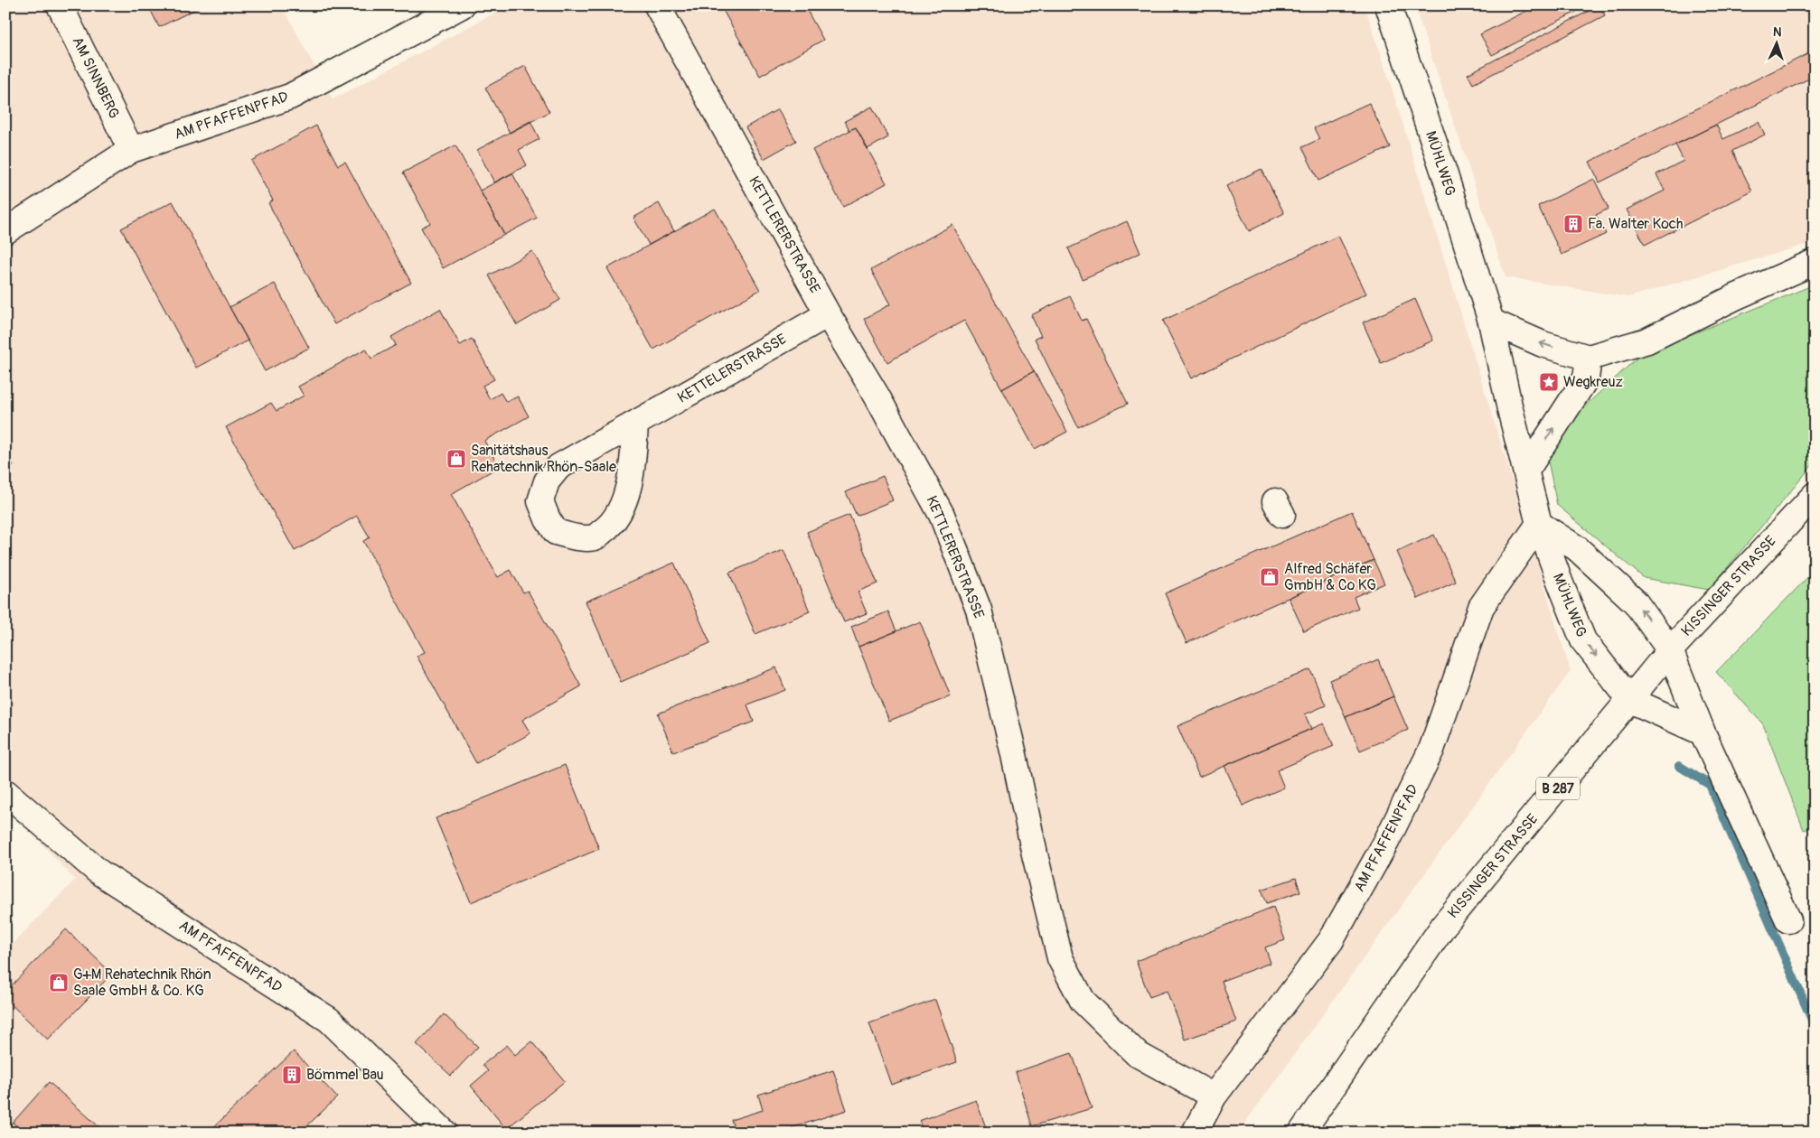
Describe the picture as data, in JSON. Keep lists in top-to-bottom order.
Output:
{
  "streets": {
    "street": [
      "AM SINNBERG",
      "AM PFAFFENPFAD",
      "MÜHLWEG",
      "KETTLERERSTRASSE",
      "KETTELERSTRASSE",
      "KISSINGER STRASSE",
      "B 287"
    ]
  },
  "crossings": [
    ["AM SINNBERG", "AM PFAFFENPFAD"],
    ["AM PFAFFENPFAD", "MÜHLWEG"],
    ["AM PFAFFENPFAD", "KETTLERERSTRASSE"],
    ["MÜHLWEG", "KISSINGER STRASSE"],
    ["KETTLERERSTRASSE", "KETTELERSTRASSE"]
  ],
  "places": {
    "building": ["Fa. Walter Koch", "Bömmel Bau"],
    "place": ["Wegkreuz"],
    "shop": ["Sanitätshaus Rehatechnik Rhön-Saale", "Alfred Schäfer GmbH & Co KG", "G+M Rehatechnik Rhön Saale GmbH & Co. KG"]
  },
  "north": "top"
}
